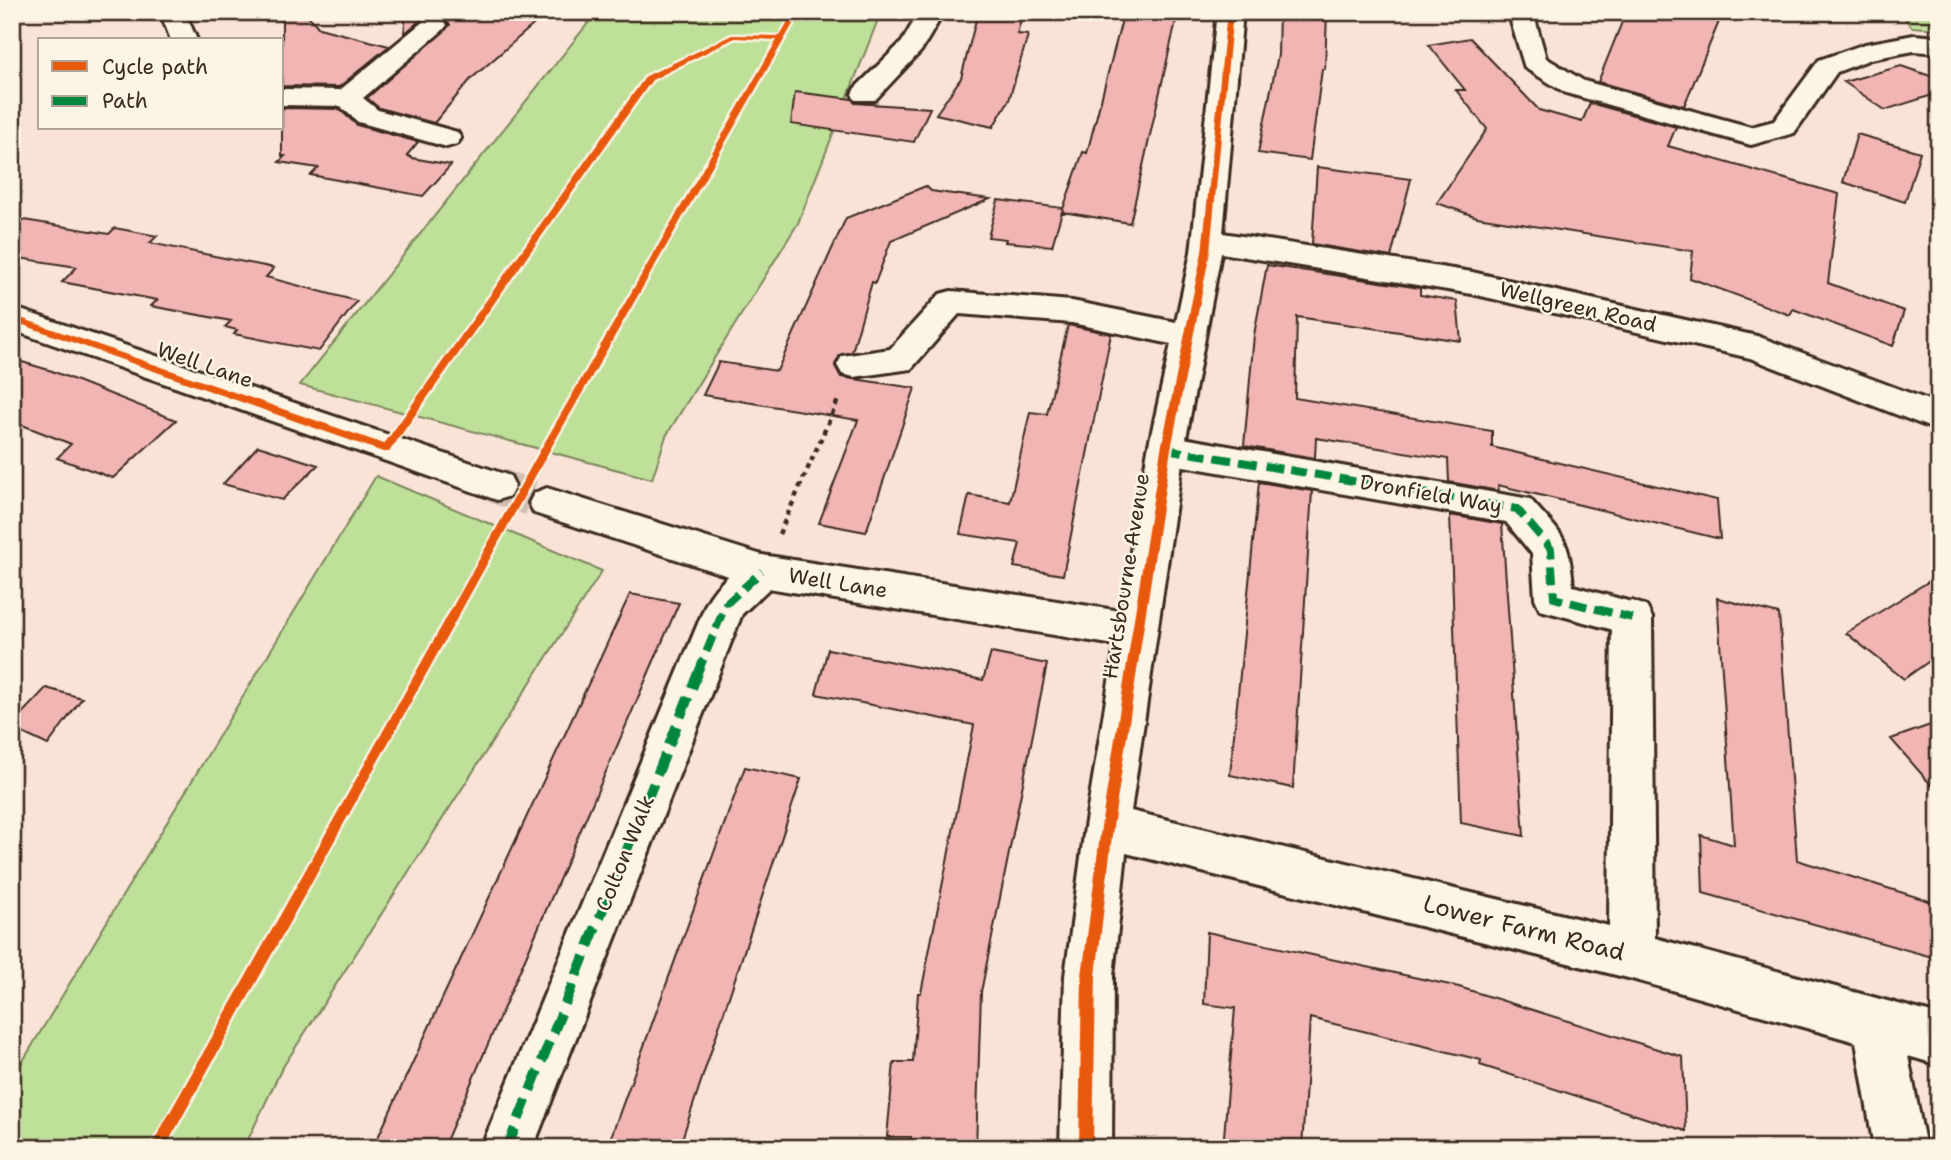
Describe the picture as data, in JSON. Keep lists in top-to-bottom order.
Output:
{
  "streets": {
    "street": [
      "Wellgreen Road",
      "Well Lane",
      "Dronfield Way",
      "Hartsbourne Avenue",
      "Colton Walk",
      "Lower Farm Road"
    ]
  },
  "crossings": [
    ["Wellgreen Road", "Hartsbourne Avenue"],
    ["Well Lane", "Hartsbourne Avenue"],
    ["Well Lane", "Colton Walk"],
    ["Dronfield Way", "Hartsbourne Avenue"],
    ["Dronfield Way", "Lower Farm Road"],
    ["Hartsbourne Avenue", "Lower Farm Road"]
  ],
  "legend": ["Cycle path", "Path"]
}
